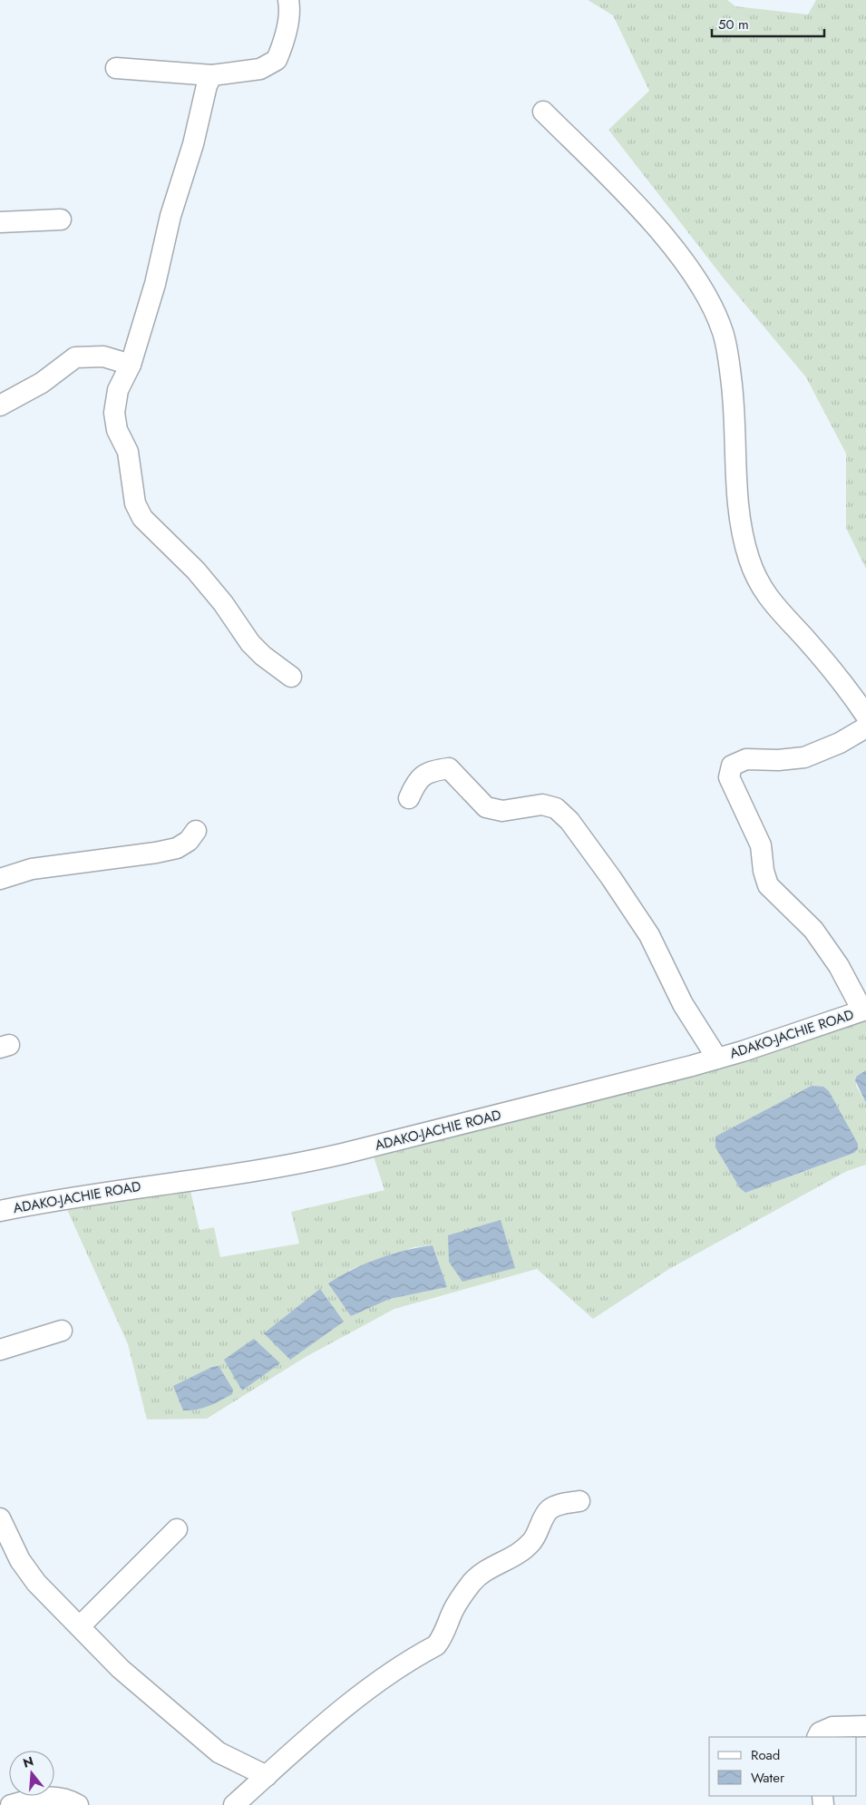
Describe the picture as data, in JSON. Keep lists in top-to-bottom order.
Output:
{
  "streets": {
    "street": ["ADAKO-JACHIE ROAD"]
  },
  "legend": ["Road", "Water"],
  "scale_bar": "50 m",
  "north": "top"
}
